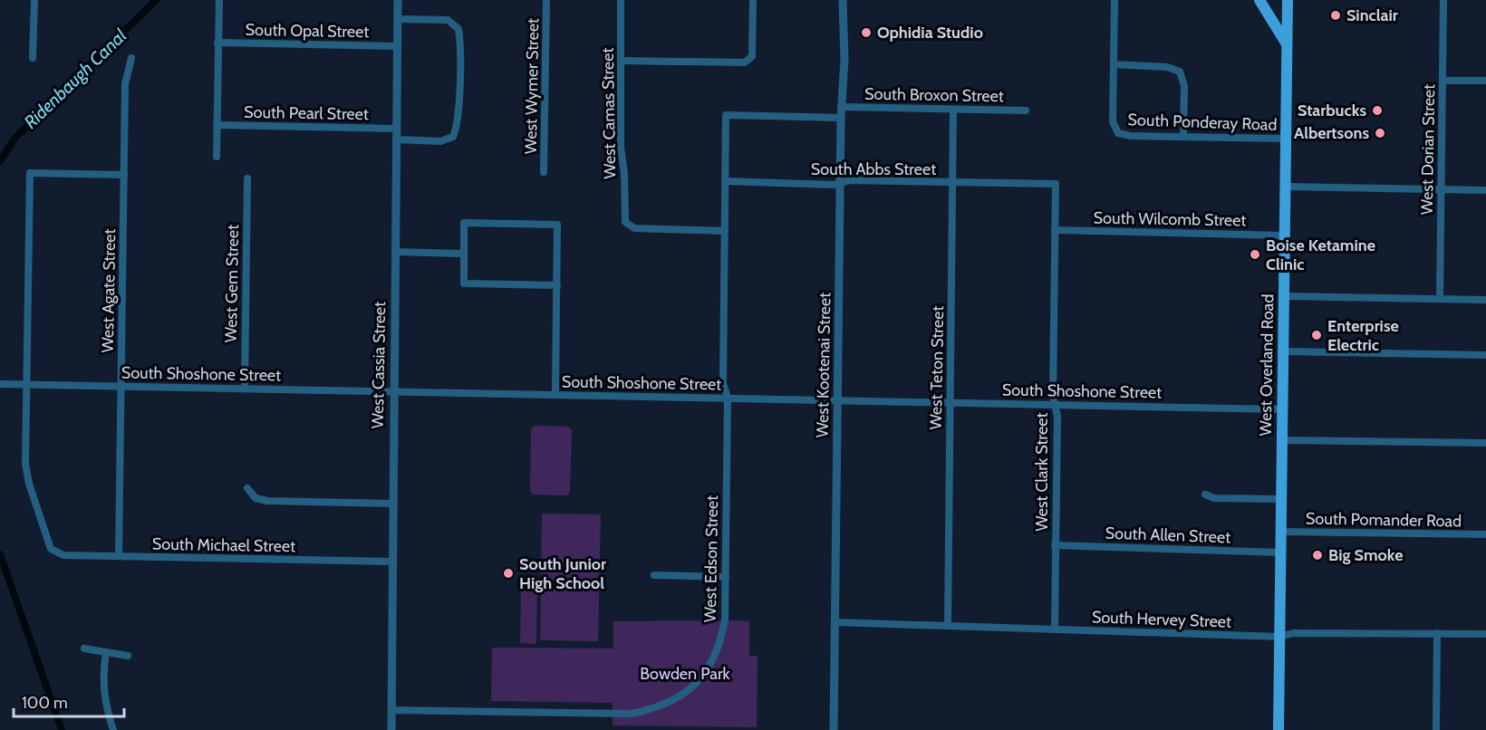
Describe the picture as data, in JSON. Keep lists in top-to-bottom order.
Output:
{
  "streets": {
    "main road": ["West Overland Road"],
    "street": [
      "South Opal Street",
      "West Wymer Street",
      "South Broxon Street",
      "South Pearl Street",
      "West Camas Street",
      "South Ponderay Road",
      "West Dorian Street",
      "South Abbs Street",
      "South Wilcomb Street",
      "West Gem Street",
      "West Agate Street",
      "West Cassia Street",
      "West Kootenai Street",
      "West Teton Street",
      "South Shoshone Street",
      "West Clark Street",
      "South Pomander Road",
      "South Allen Street",
      "South Michael Street",
      "West Edson Street",
      "South Hervey Street"
    ]
  },
  "crossings": [
    ["South Opal Street", "West Cassia Street"],
    ["South Broxon Street", "West Kootenai Street"],
    ["South Broxon Street", "West Teton Street"],
    ["South Pearl Street", "West Cassia Street"],
    ["West Camas Street", "West Edson Street"],
    ["South Ponderay Road", "West Overland Road"],
    ["South Abbs Street", "West Kootenai Street"],
    ["South Abbs Street", "West Teton Street"],
    ["South Abbs Street", "West Clark Street"],
    ["South Abbs Street", "West Edson Street"],
    ["South Wilcomb Street", "West Overland Road"],
    ["South Wilcomb Street", "West Clark Street"],
    ["West Gem Street", "South Shoshone Street"],
    ["West Agate Street", "South Shoshone Street"],
    ["West Agate Street", "South Michael Street"],
    ["West Cassia Street", "South Shoshone Street"],
    ["West Cassia Street", "South Michael Street"],
    ["West Cassia Street", "West Edson Street"],
    ["West Kootenai Street", "South Shoshone Street"],
    ["West Kootenai Street", "West Edson Street"],
    ["West Kootenai Street", "South Hervey Street"],
    ["West Overland Road", "South Shoshone Street"],
    ["West Overland Road", "South Pomander Road"],
    ["West Overland Road", "South Allen Street"],
    ["West Overland Road", "South Hervey Street"],
    ["West Teton Street", "South Shoshone Street"],
    ["West Teton Street", "South Hervey Street"],
    ["South Shoshone Street", "West Clark Street"],
    ["South Shoshone Street", "South Michael Street"],
    ["South Shoshone Street", "West Edson Street"],
    ["West Clark Street", "South Allen Street"],
    ["West Clark Street", "South Hervey Street"]
  ],
  "water": ["Ridenbaugh Canal"],
  "parks": ["Bowden Park"],
  "places": [
    "Sinclair",
    "Ophidia Studio",
    "Starbucks",
    "Albertsons",
    "Boise Ketamine Clinic",
    "Enterprise Electric",
    "Big Smoke",
    "South Junior High School"
  ],
  "scale_bar": "100 m"
}
